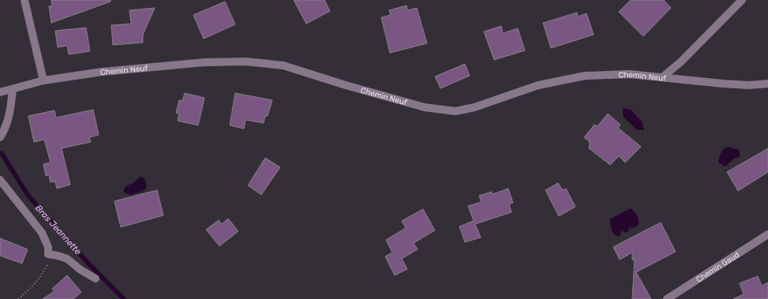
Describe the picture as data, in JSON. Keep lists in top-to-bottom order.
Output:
{
  "streets": {
    "street": ["Chemin Neuf", "Chemin Gaud"]
  },
  "water": ["Bras Jeannette"]
}
